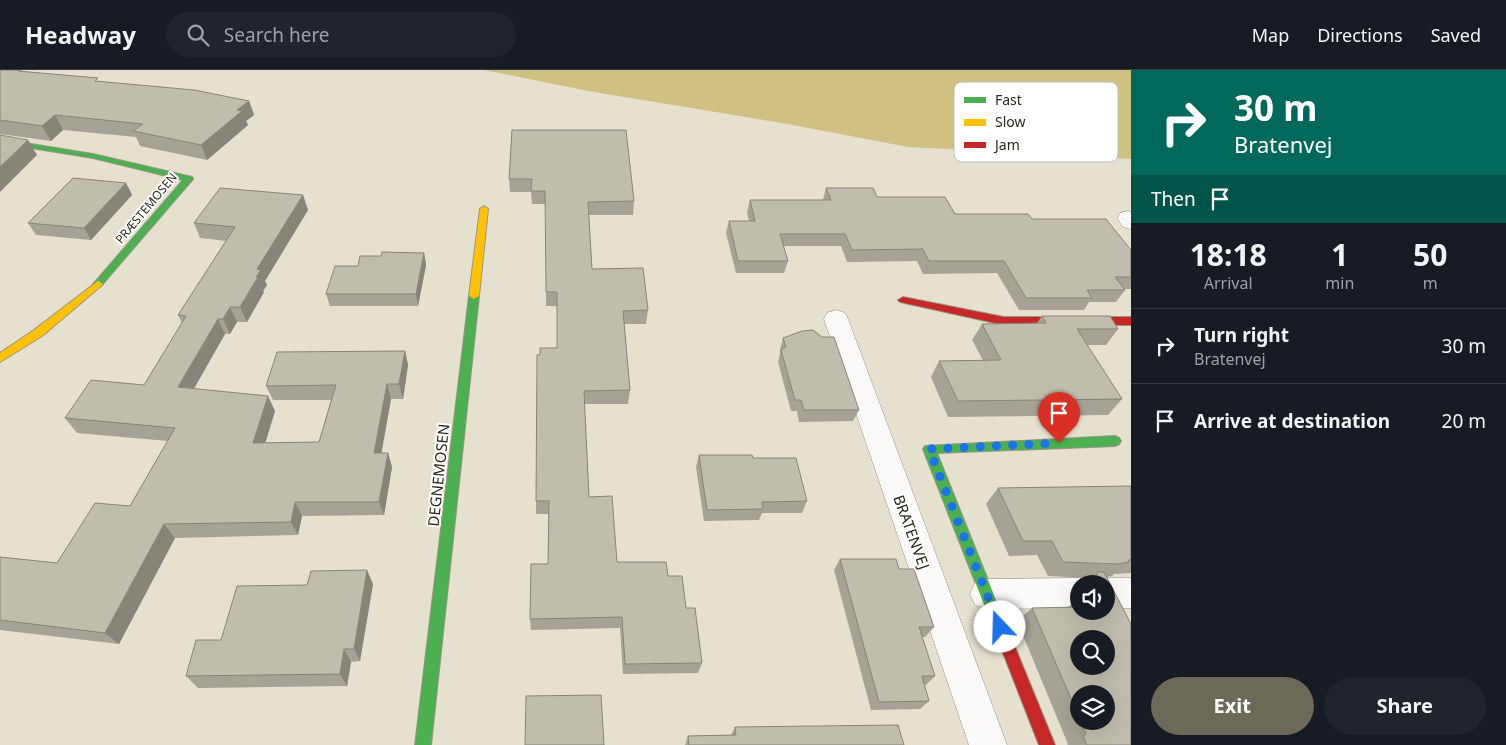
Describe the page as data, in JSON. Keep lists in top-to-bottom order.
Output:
{
  "streets": {
    "street": ["PRÆSTEMOSEN", "DEGNEMOSEN", "BRATENVEJ"]
  },
  "legend": ["Fast", "Slow", "Jam"],
  "page": {
    "header": "Headway",
    "search": "Search here",
    "nav": ["Map", "Directions", "Saved"],
    "turn": ["30 m", "Bratenvej"],
    "then": "Then",
    "eta": [
      "18:18",
      "Arrival",
      "1",
      "min",
      "50",
      "m"
    ],
    "list": [
      {
        "name": "Turn right",
        "note": "Bratenvej",
        "value": "30 m"
      },
      {
        "name": "Arrive at destination",
        "value": "20 m"
      }
    ],
    "buttons": ["Exit", "Share"]
  }
}
